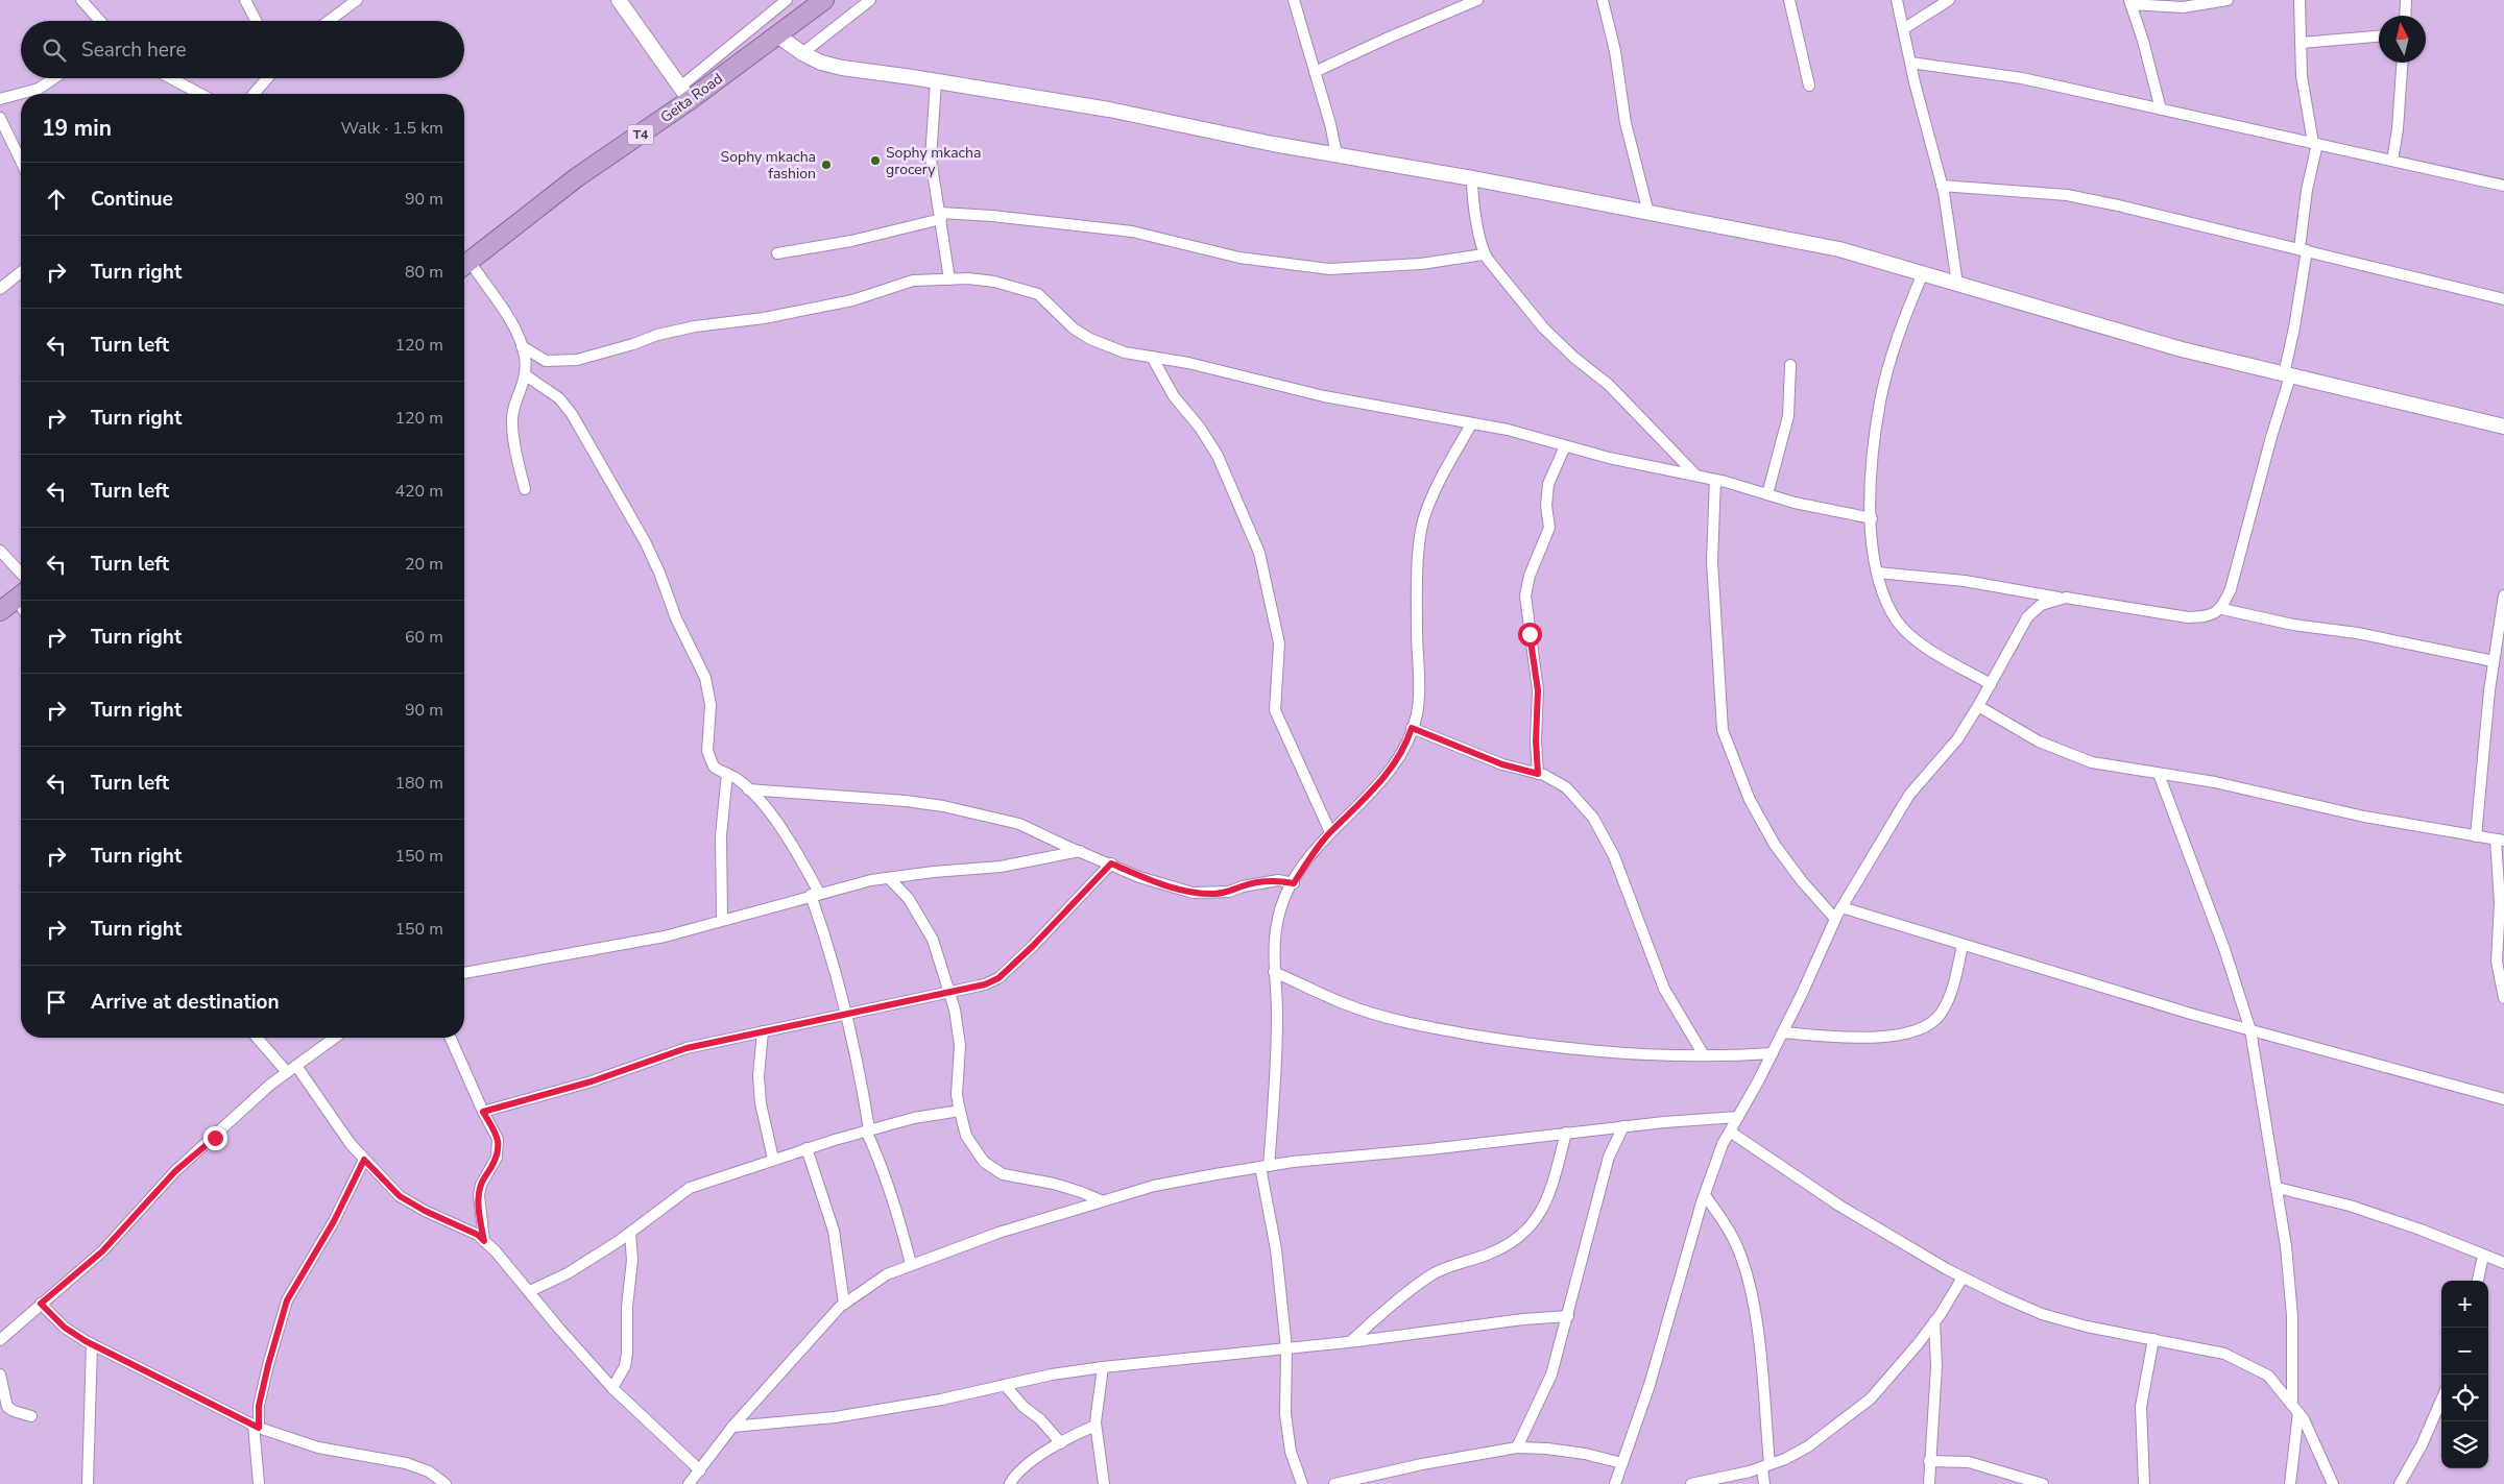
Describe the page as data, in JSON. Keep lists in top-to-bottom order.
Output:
{
  "streets": {
    "highway": ["Geita Road", "T4"]
  },
  "places": ["Sophy mkacha grocery", "Sophy mkacha fashion"],
  "north": "top",
  "page": {
    "search": "Search here",
    "heading": ["19 min", "Walk · 1.5 km"],
    "list": [
      ["Continue", "90 m"],
      ["Turn right", "80 m"],
      ["Turn left", "120 m"],
      ["Turn right", "120 m"],
      ["Turn left", "420 m"],
      ["Turn left", "20 m"],
      ["Turn right", "60 m"],
      ["Turn right", "90 m"],
      ["Turn left", "180 m"],
      ["Turn right", "150 m"],
      ["Turn right", "150 m"],
      "Arrive at destination"
    ],
    "map_buttons": ["+", "−"]
  }
}
